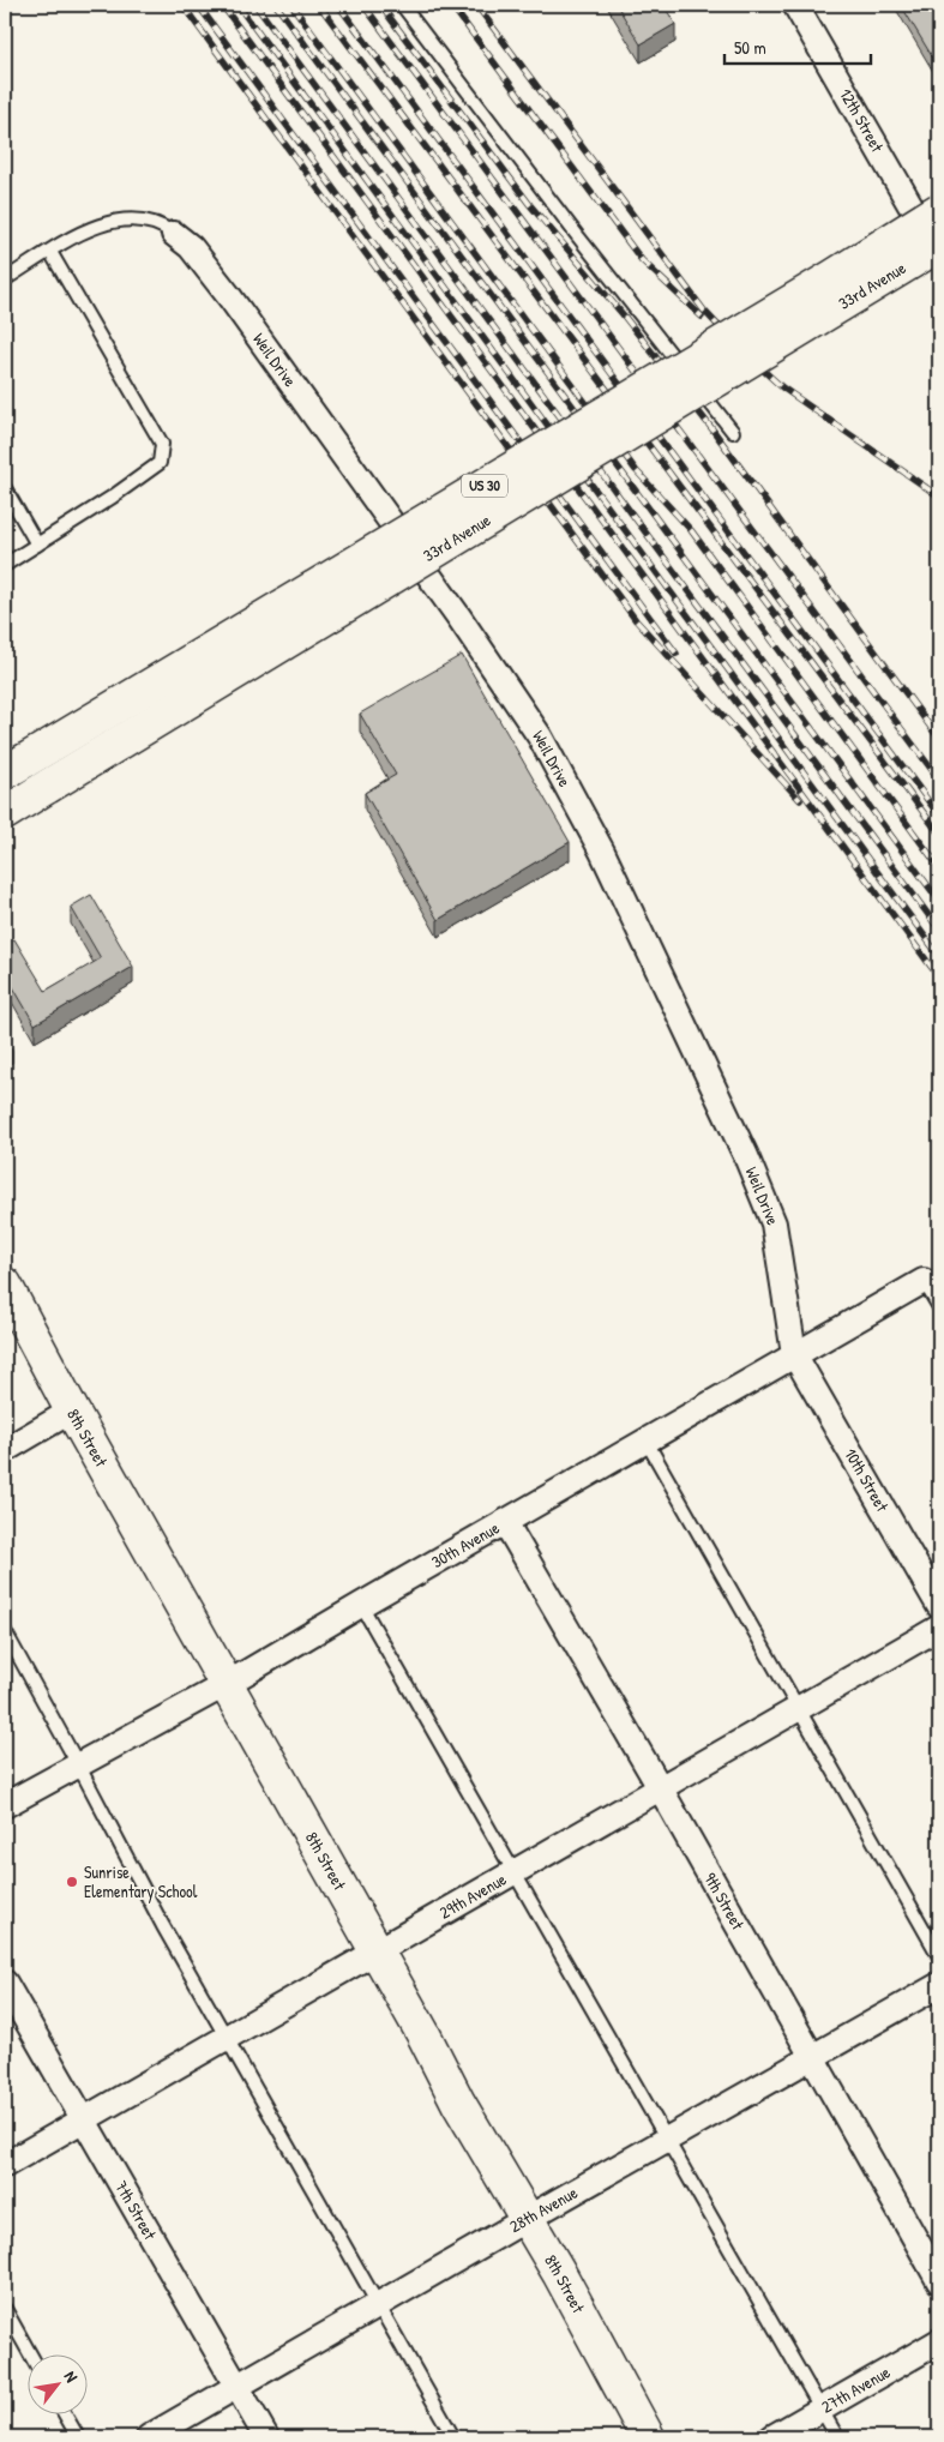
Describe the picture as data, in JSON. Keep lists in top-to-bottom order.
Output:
{
  "streets": {
    "main road": ["33rd Avenue", "US 30", "8th Street"],
    "street": [
      "12th Street",
      "Weil Drive",
      "10th Street",
      "30th Avenue",
      "29th Avenue",
      "9th Street",
      "7th Street",
      "28th Avenue",
      "27th Avenue"
    ]
  },
  "crossings": [
    ["12th Street", "33rd Avenue"],
    ["Weil Drive", "10th Street"],
    ["Weil Drive", "30th Avenue"],
    ["8th Street", "30th Avenue"],
    ["8th Street", "29th Avenue"],
    ["8th Street", "28th Avenue"],
    ["10th Street", "30th Avenue"],
    ["30th Avenue", "9th Street"],
    ["29th Avenue", "9th Street"],
    ["29th Avenue", "7th Street"],
    ["9th Street", "28th Avenue"],
    ["7th Street", "28th Avenue"]
  ],
  "places": ["Sunrise Elementary School"],
  "scale_bar": "50 m",
  "north": "top right"
}
